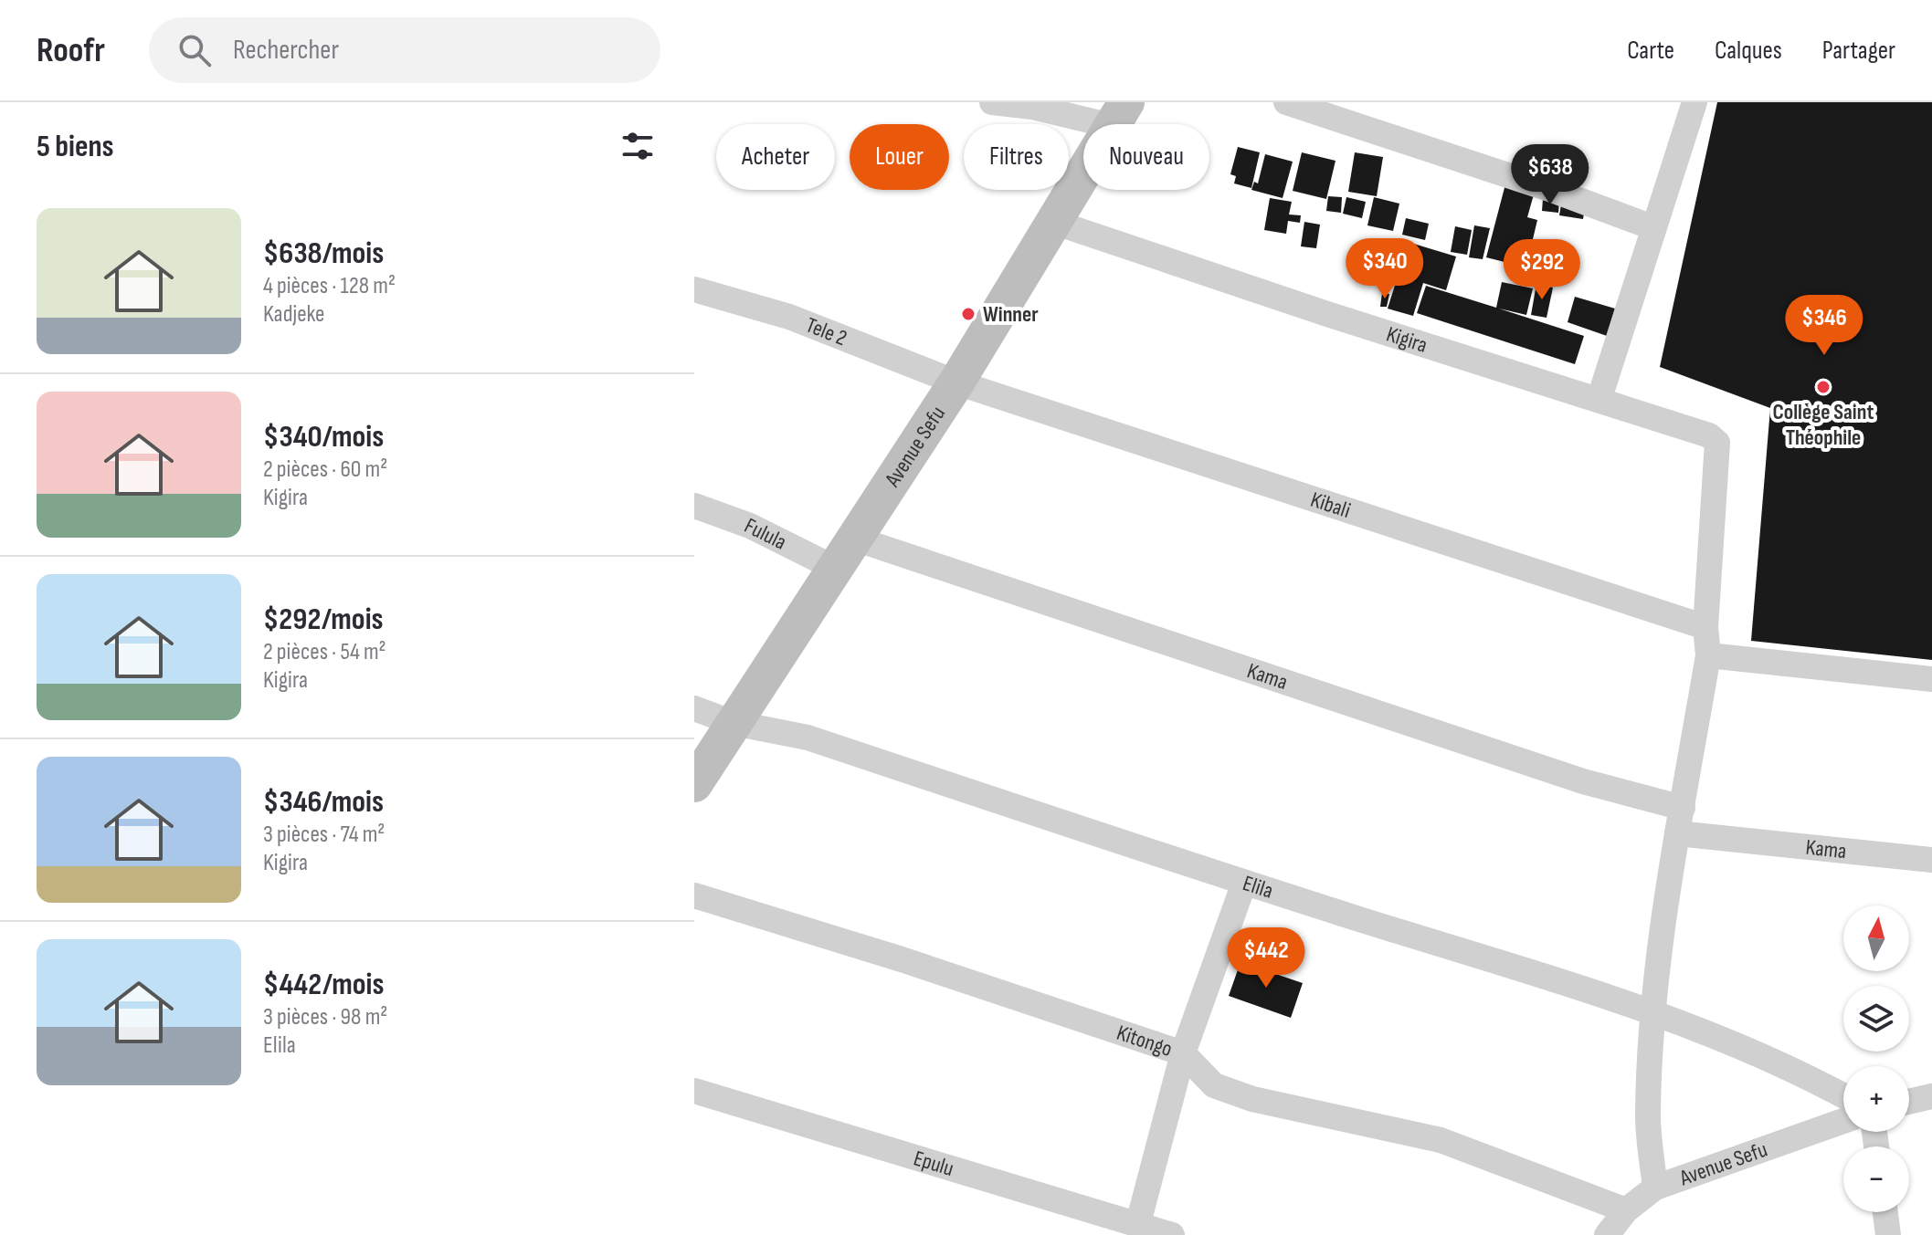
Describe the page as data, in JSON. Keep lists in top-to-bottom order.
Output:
{
  "streets": {
    "main road": ["Avenue Sefu"],
    "street": [
      "Tele 2",
      "Kigira",
      "Kibali",
      "Fulula",
      "Kama",
      "Elila",
      "Kitongo",
      "Epulu"
    ]
  },
  "crossings": [
    ["Tele 2", "Avenue Sefu"],
    ["Tele 2", "Kibali"],
    ["Kigira", "Avenue Sefu"],
    ["Kigira", "Kibali"],
    ["Avenue Sefu", "Kibali"],
    ["Avenue Sefu", "Fulula"],
    ["Avenue Sefu", "Kama"],
    ["Avenue Sefu", "Elila"],
    ["Avenue Sefu", "Kitongo"]
  ],
  "places": ["Winner", "Collège Saint Théophile"],
  "north": "top",
  "page": {
    "header": "Roofr",
    "search": "Rechercher",
    "nav": ["Carte", "Calques", "Partager"],
    "heading": "5 biens",
    "chip": [
      "Acheter",
      "Louer",
      "Filtres",
      "Nouveau"
    ],
    "price": [
      "$638",
      "$340",
      "$292",
      "$346",
      "$442"
    ],
    "list": [
      {
        "name": "$638/mois",
        "note": "4 pièces · 128 m² · Kadjeke"
      },
      {
        "name": "$340/mois",
        "note": "2 pièces · 60 m² · Kigira"
      },
      {
        "name": "$292/mois",
        "note": "2 pièces · 54 m² · Kigira"
      },
      {
        "name": "$346/mois",
        "note": "3 pièces · 74 m² · Kigira"
      },
      {
        "name": "$442/mois",
        "note": "3 pièces · 98 m² · Elila"
      }
    ],
    "map_buttons": ["+", "−"]
  }
}
